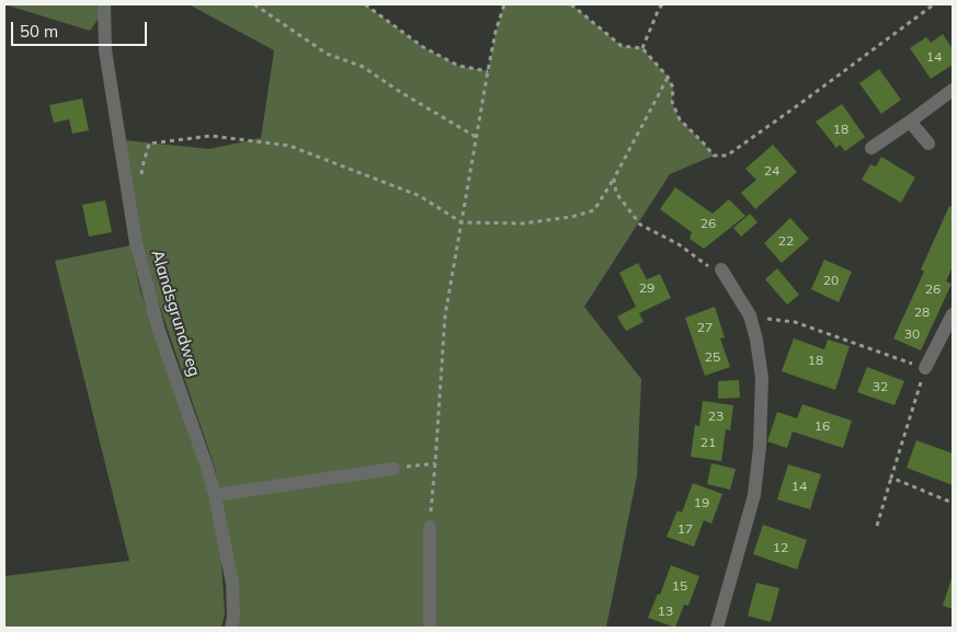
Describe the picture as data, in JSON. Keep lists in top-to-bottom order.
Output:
{
  "streets": {
    "street": ["Alandsgrundweg"]
  },
  "house_numbers": [
    "14",
    "18",
    "24",
    "26",
    "22",
    "20",
    "29",
    "26",
    "28",
    "27",
    "30",
    "25",
    "18",
    "32",
    "23",
    "16",
    "21",
    "14",
    "19",
    "17",
    "12",
    "15",
    "13"
  ],
  "scale_bar": "50 m"
}
